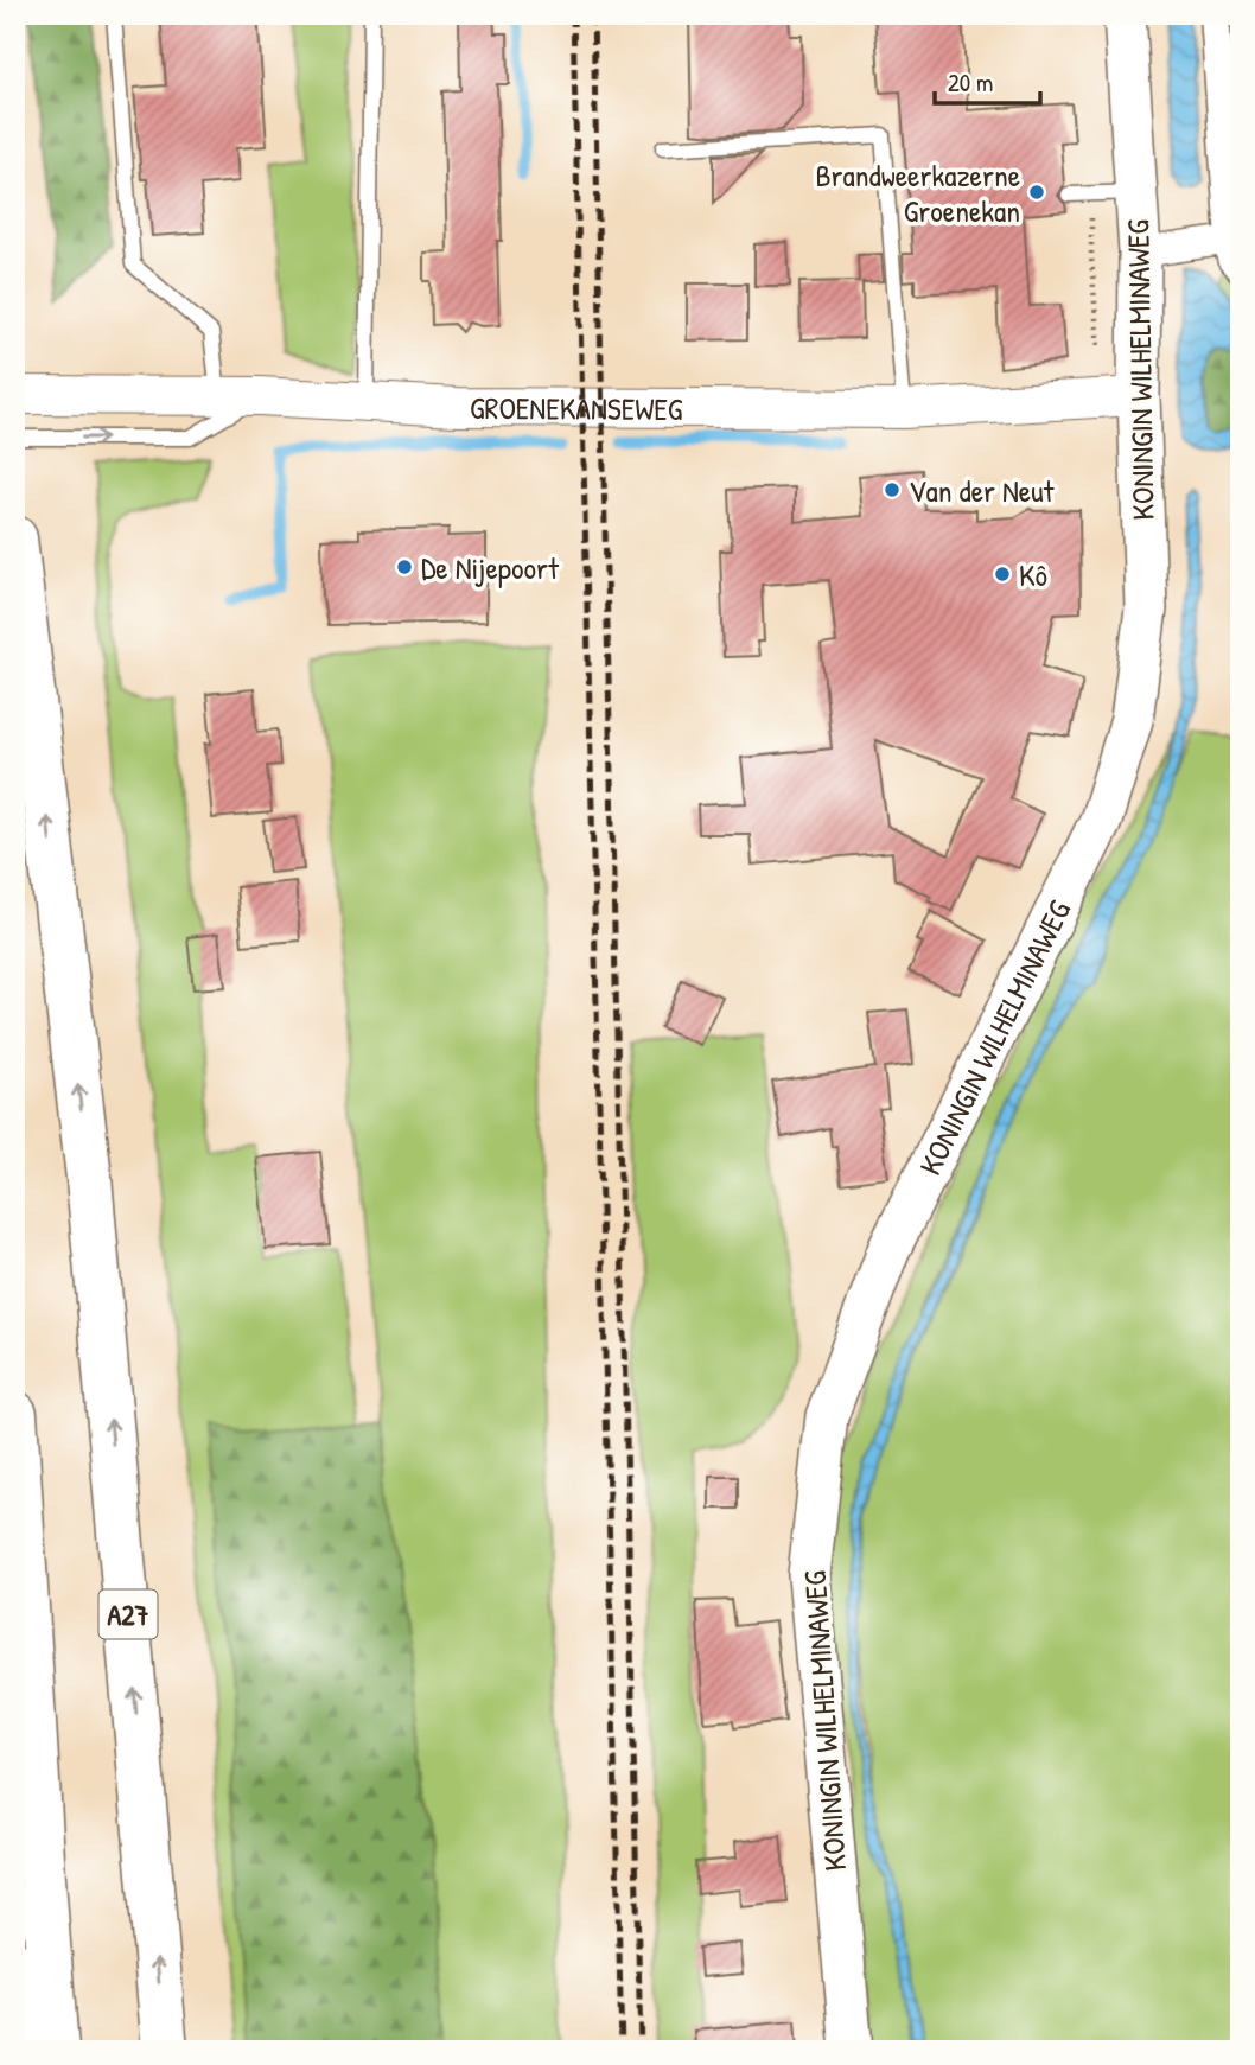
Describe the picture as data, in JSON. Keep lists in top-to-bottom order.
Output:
{
  "streets": {
    "highway": ["A27"],
    "main road": ["KONINGIN WILHELMINAWEG"],
    "street": ["GROENEKANSEWEG"]
  },
  "crossings": [
    ["KONINGIN WILHELMINAWEG", "GROENEKANSEWEG"]
  ],
  "places": [
    "Brandweerkazerne Groenekan",
    "Van der Neut",
    "De Nijepoort",
    "Kô"
  ],
  "scale_bar": "20 m"
}
